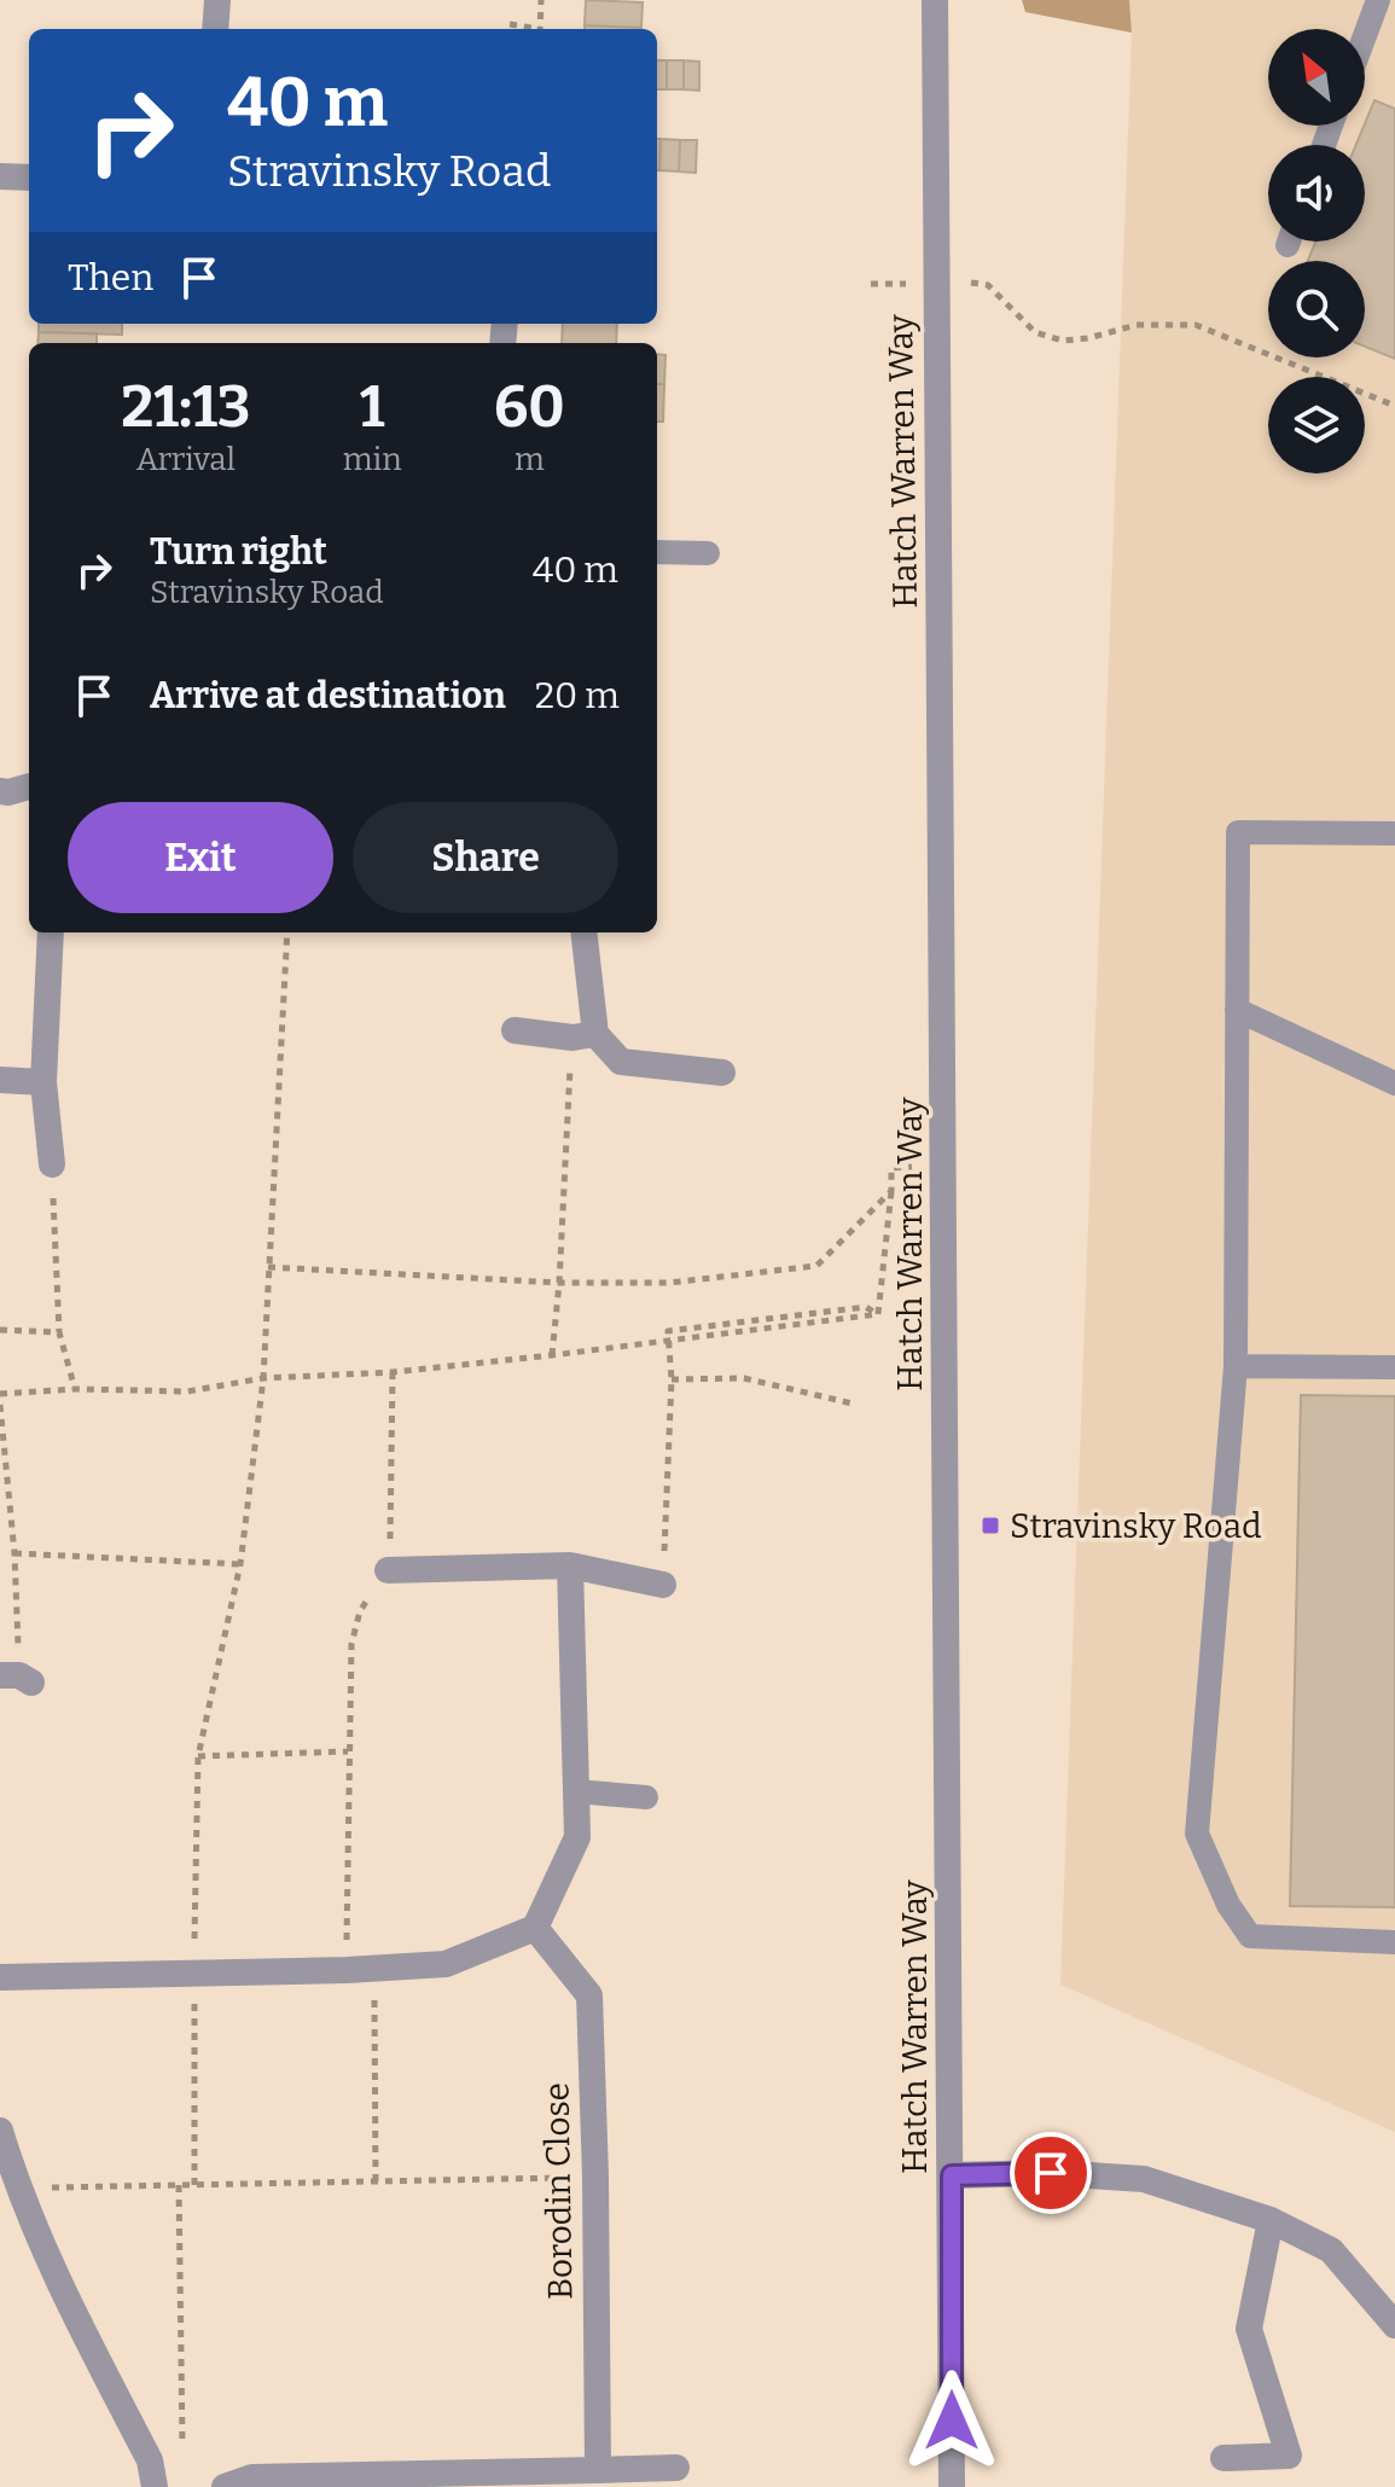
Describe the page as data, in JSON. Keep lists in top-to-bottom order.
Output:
{
  "streets": {
    "street": ["Hatch Warren Way", "Borodin Close"]
  },
  "places": {
    "transit": ["Stravinsky Road"]
  },
  "north": "top left",
  "page": {
    "turn": ["40 m", "Stravinsky Road"],
    "then": "Then",
    "eta": [
      "21:13",
      "Arrival",
      "1",
      "min",
      "60",
      "m"
    ],
    "list": [
      {
        "name": "Turn right",
        "note": "Stravinsky Road",
        "value": "40 m"
      },
      {
        "name": "Arrive at destination",
        "value": "20 m"
      }
    ],
    "buttons": ["Exit", "Share"]
  }
}
